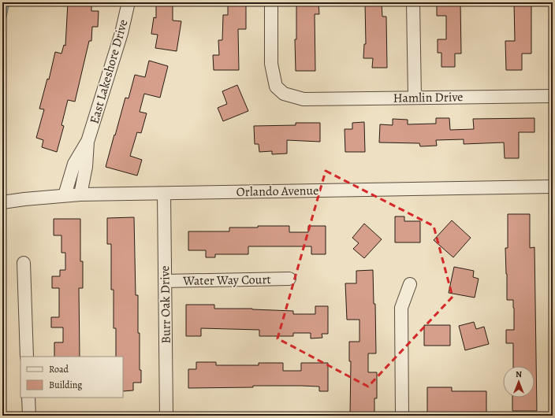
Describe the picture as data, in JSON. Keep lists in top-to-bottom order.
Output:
{
  "streets": {
    "street": [
      "East Lakeshore Drive",
      "Hamlin Drive",
      "Orlando Avenue",
      "Water Way Court",
      "Burr Oak Drive"
    ]
  },
  "crossings": [
    ["East Lakeshore Drive", "Orlando Avenue"],
    ["Orlando Avenue", "Burr Oak Drive"],
    ["Water Way Court", "Burr Oak Drive"]
  ],
  "legend": ["Road", "Building"],
  "north": "top"
}
